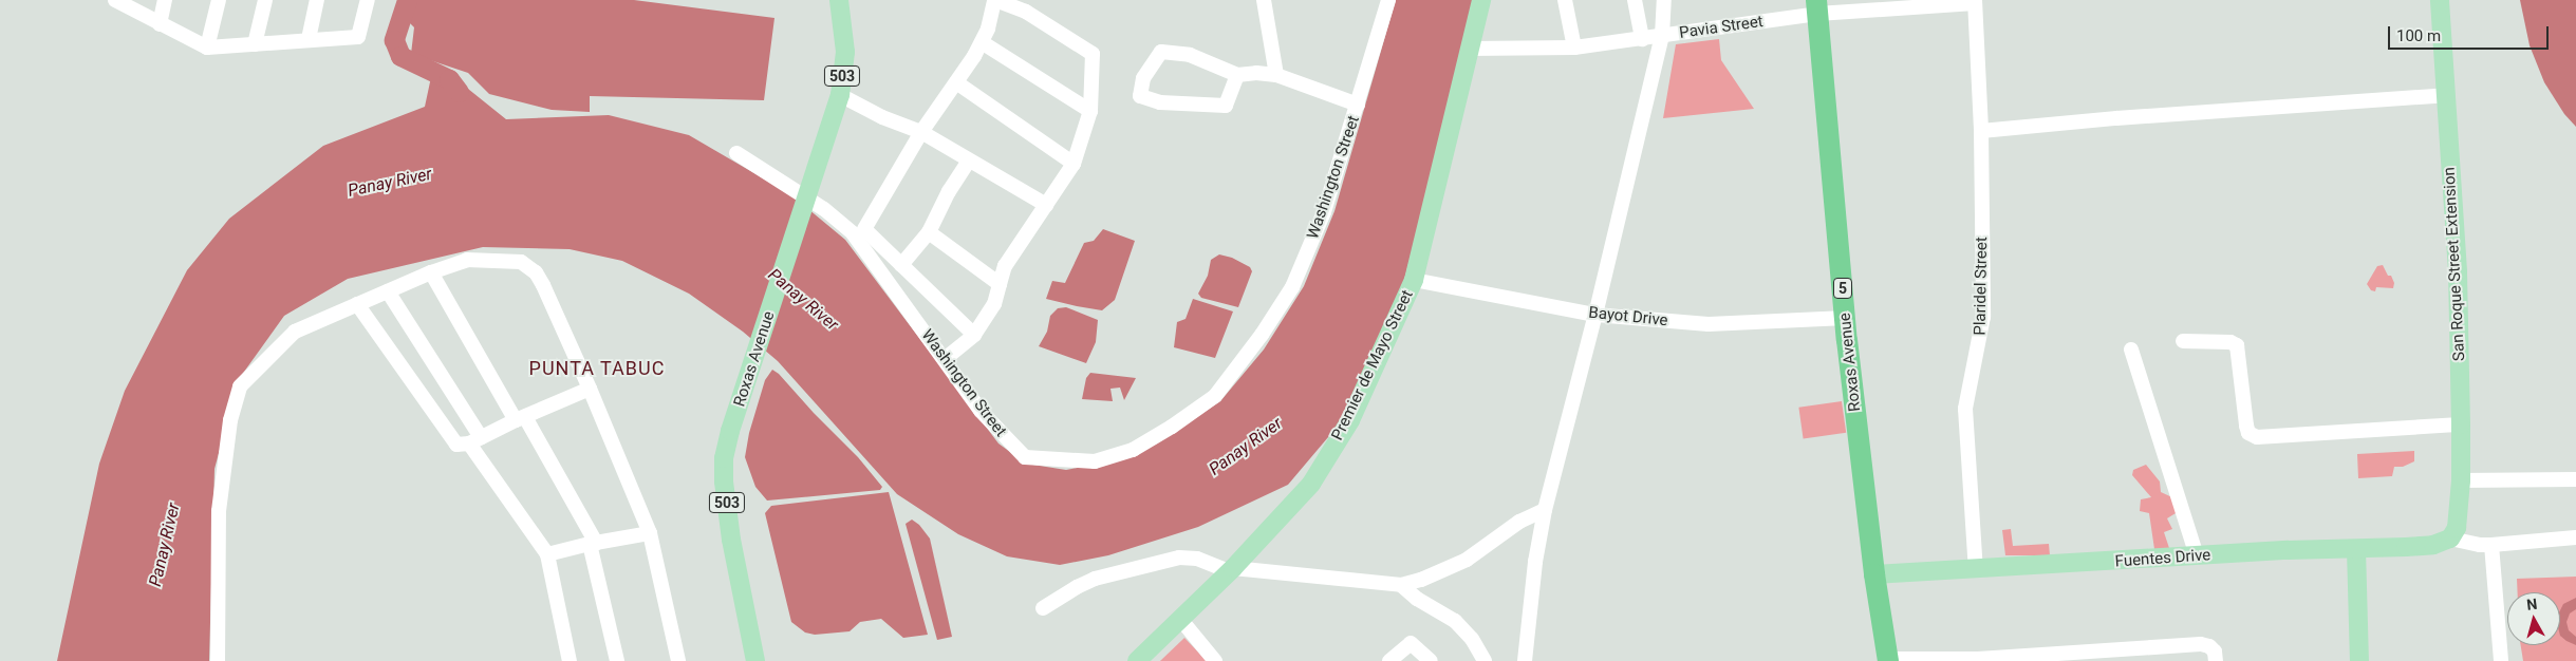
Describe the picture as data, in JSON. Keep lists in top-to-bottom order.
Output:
{
  "streets": {
    "highway": ["5", "Roxas Avenue"],
    "main road": [
      "503",
      "San Roque Street Extension",
      "Premier de Mayo Street",
      "Fuentes Drive"
    ],
    "street": [
      "Pavia Street",
      "Washington Street",
      "Plaridel Street",
      "Bayot Drive"
    ]
  },
  "crossings": [
    ["Pavia Street", "Plaridel Street"],
    ["Pavia Street", "Roxas Avenue"],
    ["Pavia Street", "Premier de Mayo Street"],
    ["San Roque Street Extension", "Fuentes Drive"],
    ["Plaridel Street", "Fuentes Drive"],
    ["Bayot Drive", "Roxas Avenue"],
    ["Bayot Drive", "Premier de Mayo Street"],
    ["Roxas Avenue", "Fuentes Drive"]
  ],
  "districts": ["PUNTA TABUC"],
  "water": ["Panay River"],
  "scale_bar": "100 m",
  "north": "top"
}
